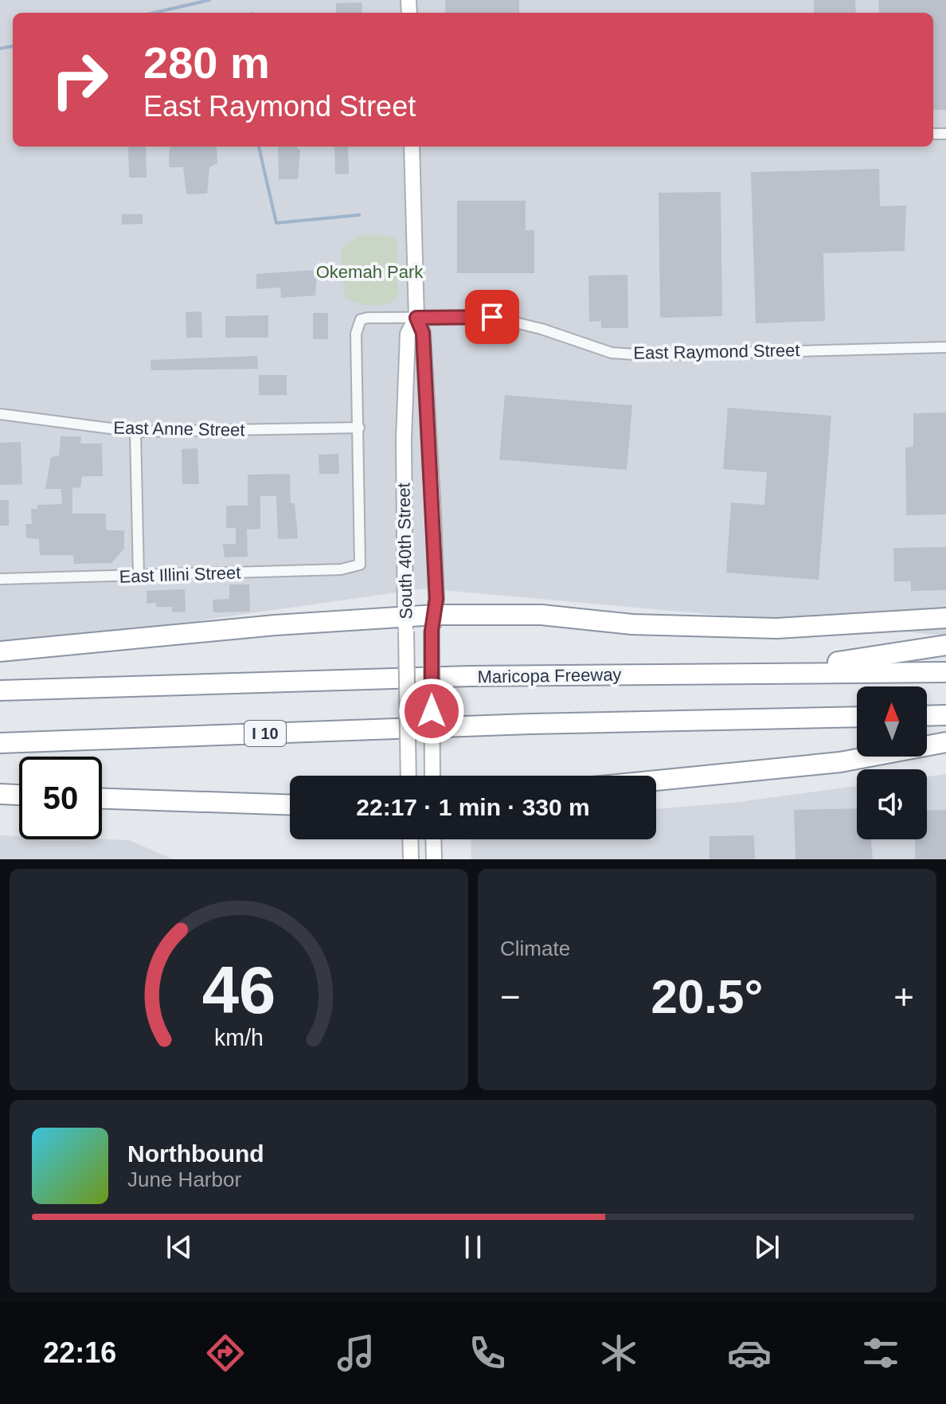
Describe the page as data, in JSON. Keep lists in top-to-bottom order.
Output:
{
  "streets": {
    "highway": ["Maricopa Freeway", "I 10"],
    "main road": ["South 40th Street"],
    "street": ["East Raymond Street", "East Anne Street", "East Illini Street"]
  },
  "crossings": [
    ["East Raymond Street", "South 40th Street"],
    ["East Anne Street", "East Illini Street"]
  ],
  "parks": ["Okemah Park"],
  "north": "top",
  "page": {
    "turn": ["280 m", "East Raymond Street"],
    "limit": "50",
    "trip": "22:17 · 1 min · 330 m",
    "tile": "Climate",
    "heat": ["−", "20.5°", "+"],
    "song": ["Northbound", "June Harbor"],
    "tabs": "22:16",
    "gauge": ["46", "km/h"]
  }
}
